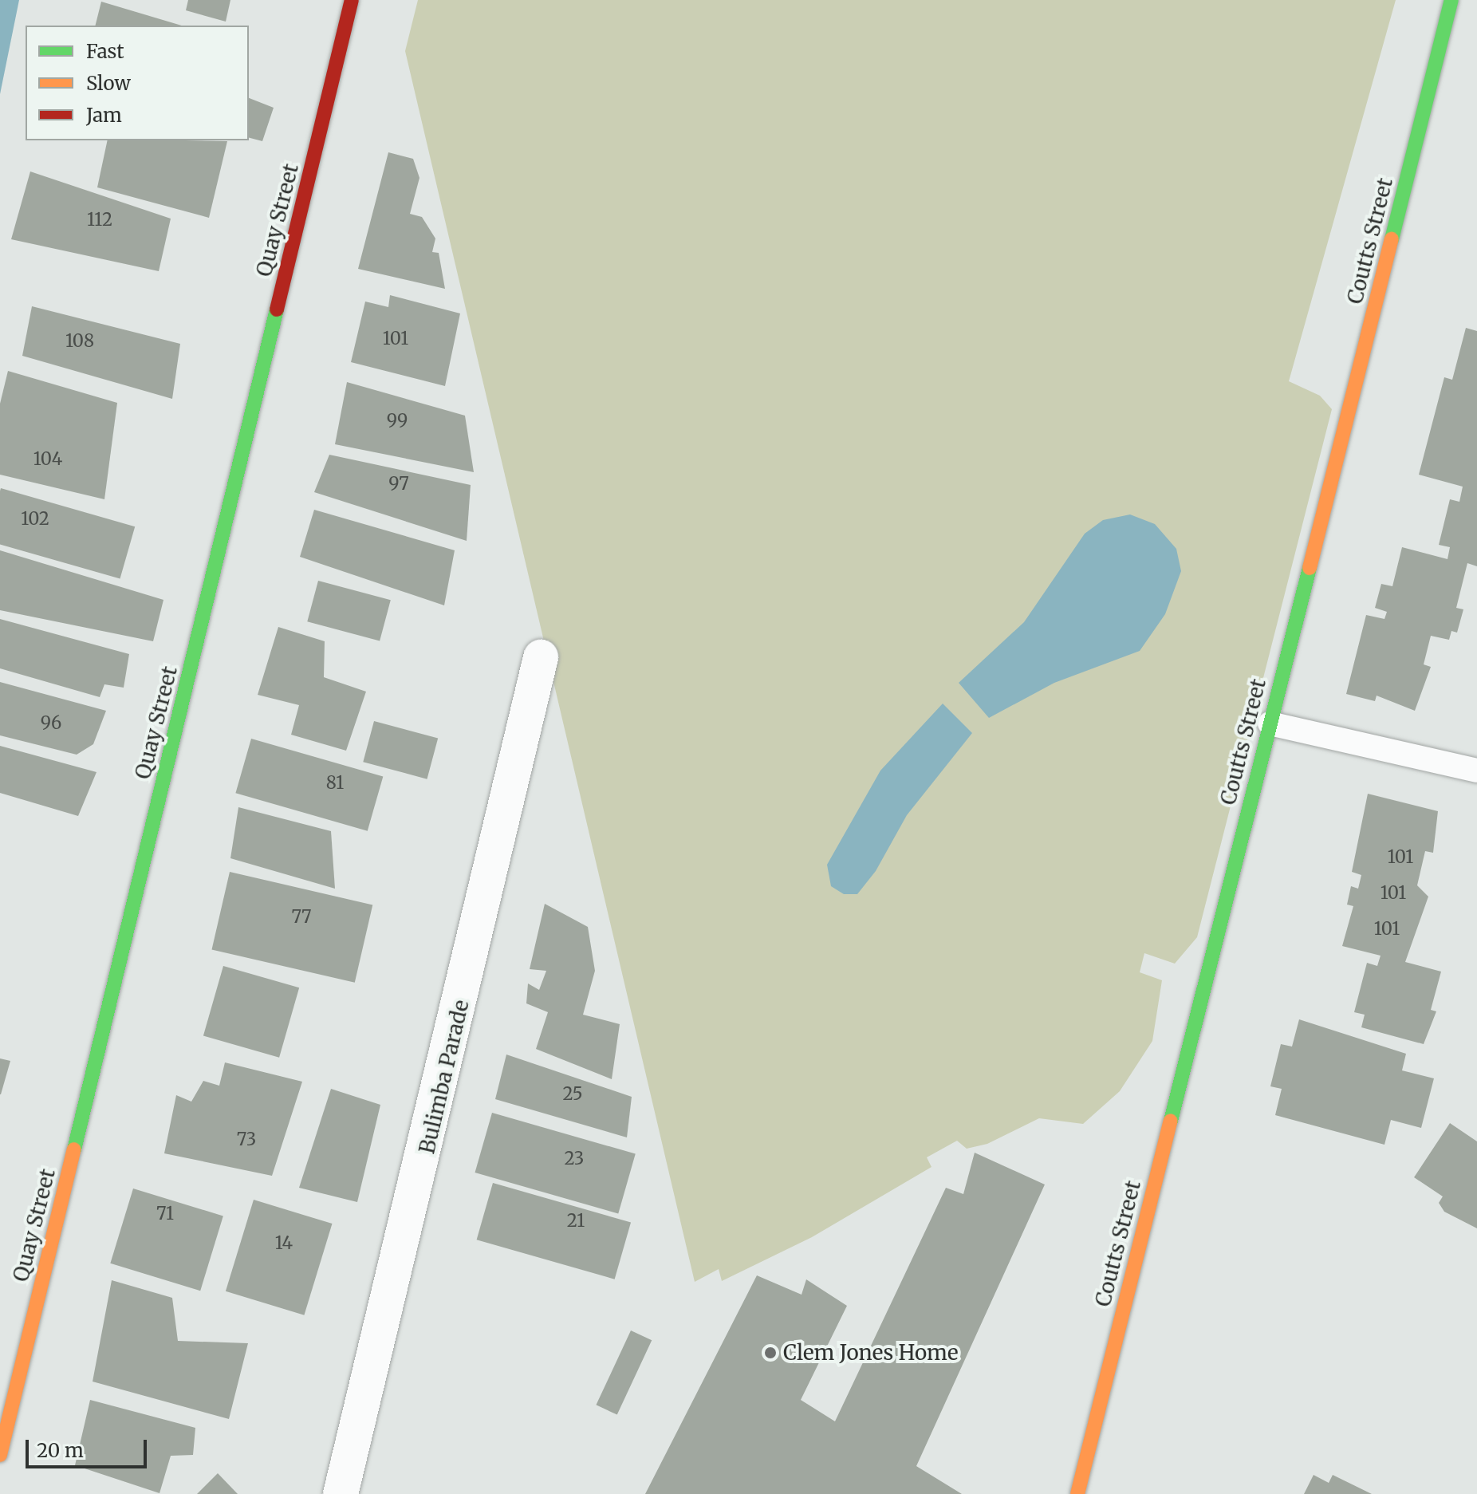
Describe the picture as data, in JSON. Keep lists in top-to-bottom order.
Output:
{
  "streets": {
    "street": ["Quay Street", "Coutts Street", "Bulimba Parade"]
  },
  "places": ["Clem Jones Home"],
  "house_numbers": [
    "112",
    "101",
    "108",
    "99",
    "104",
    "97",
    "102",
    "96",
    "81",
    "101",
    "101",
    "77",
    "101",
    "25",
    "73",
    "23",
    "71",
    "21",
    "14"
  ],
  "legend": ["Fast", "Slow", "Jam"],
  "scale_bar": "20 m"
}
